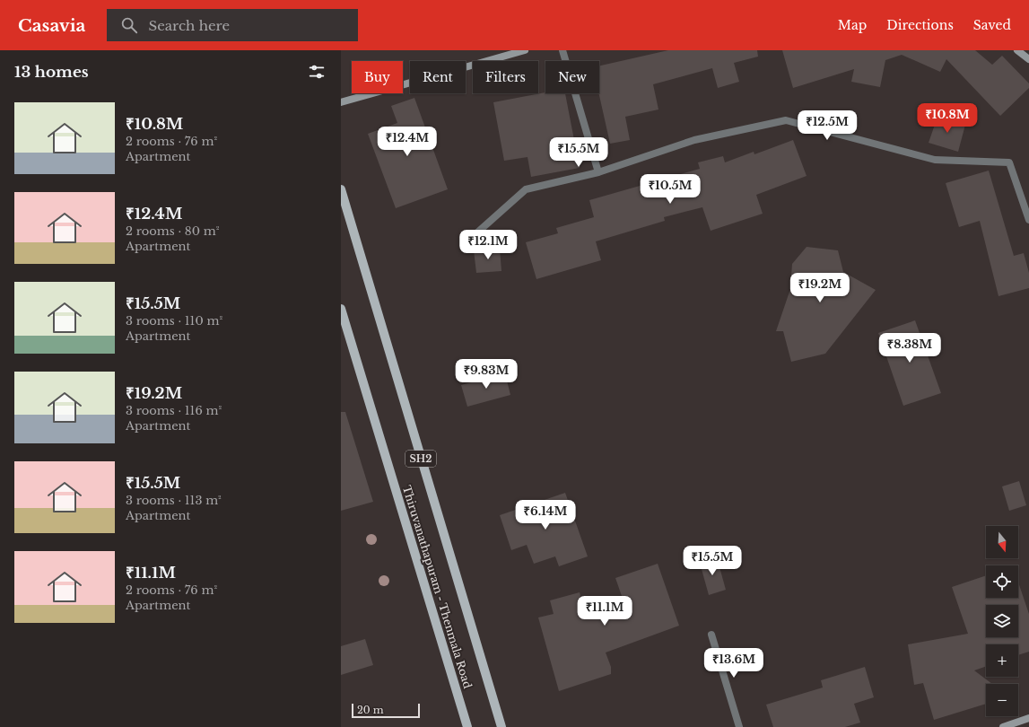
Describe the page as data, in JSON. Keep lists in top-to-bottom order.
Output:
{
  "streets": {
    "main road": ["SH2", "Thiruvanathapuram - Thenmala Road"]
  },
  "scale_bar": "20 m",
  "north": "bottom",
  "page": {
    "header": "Casavia",
    "search": "Search here",
    "nav": ["Map", "Directions", "Saved"],
    "heading": "13 homes",
    "chip": [
      "Buy",
      "Rent",
      "Filters",
      "New"
    ],
    "list": [
      {
        "name": "₹10.8M",
        "note": "2 rooms · 76 m² · Apartment"
      },
      {
        "name": "₹12.4M",
        "note": "2 rooms · 80 m² · Apartment"
      },
      {
        "name": "₹15.5M",
        "note": "3 rooms · 110 m² · Apartment"
      },
      {
        "name": "₹19.2M",
        "note": "3 rooms · 116 m² · Apartment"
      },
      {
        "name": "₹15.5M",
        "note": "3 rooms · 113 m² · Apartment"
      },
      {
        "name": "₹11.1M",
        "note": "2 rooms · 76 m² · Apartment"
      }
    ],
    "price": [
      "₹10.8M",
      "₹12.5M",
      "₹12.4M",
      "₹15.5M",
      "₹10.5M",
      "₹12.1M",
      "₹19.2M",
      "₹8.38M",
      "₹9.83M",
      "₹6.14M",
      "₹15.5M",
      "₹11.1M",
      "₹13.6M"
    ],
    "map_buttons": ["+", "−"],
    "scale": "20 m"
  }
}
